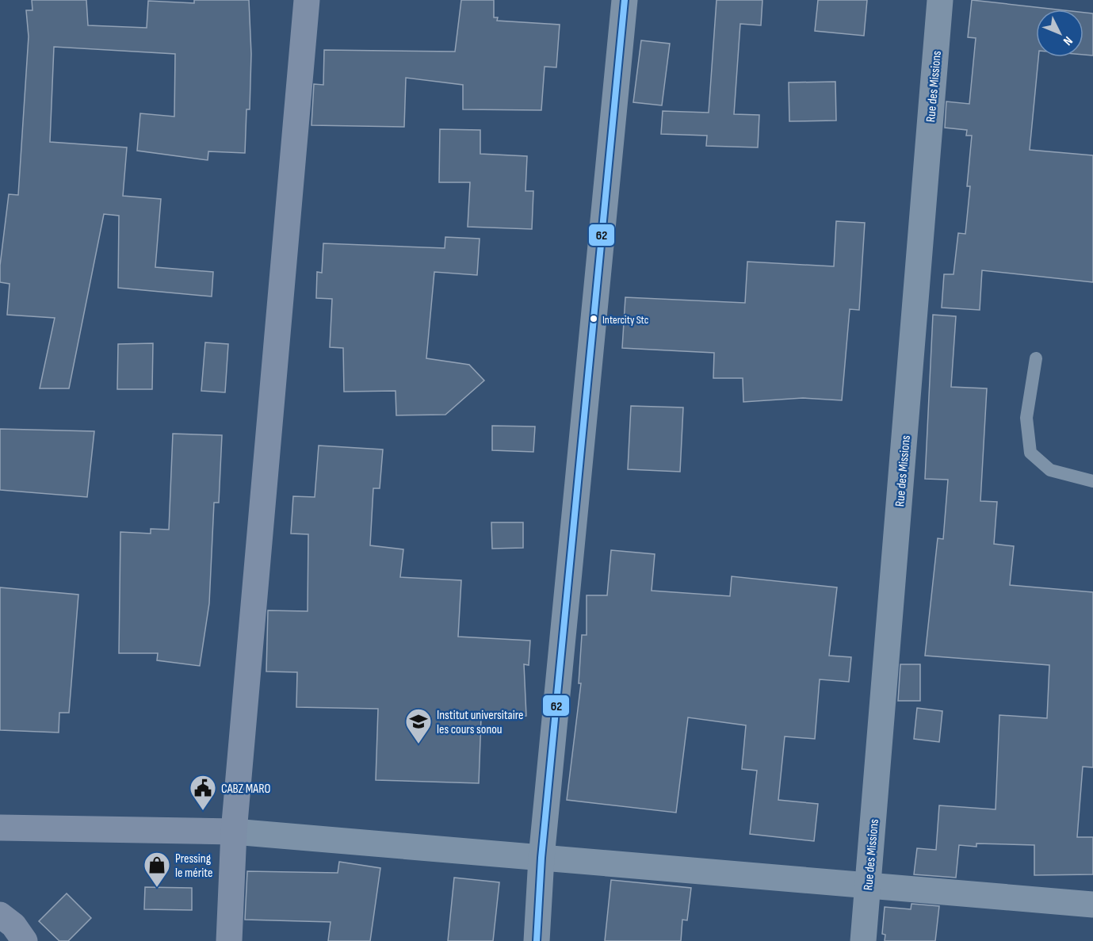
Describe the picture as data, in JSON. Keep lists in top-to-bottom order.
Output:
{
  "streets": {
    "street": ["Rue des Missions"]
  },
  "places": {
    "other": ["Intercity Stc"],
    "school or university": ["Institut universitaire les cours sonou"],
    "public building": ["CABZ MARO"],
    "shop": ["Pressing le mérite"]
  },
  "lines": ["transit line 62"],
  "north": "bottom right"
}
